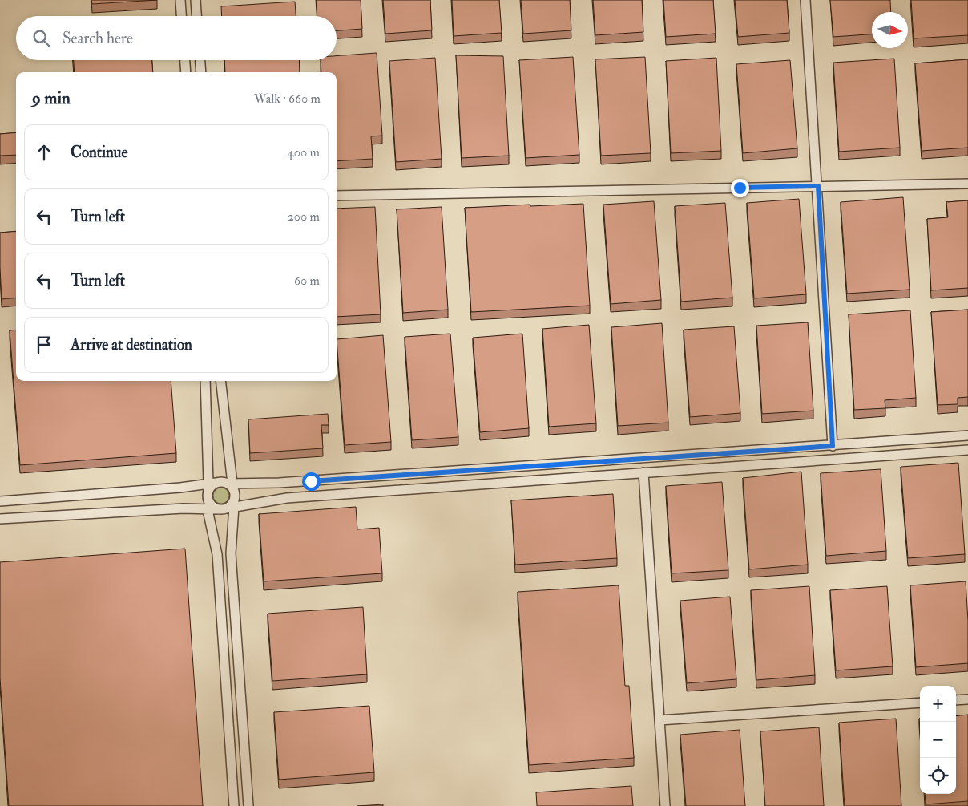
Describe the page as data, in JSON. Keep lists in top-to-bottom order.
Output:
{
  "north": "right",
  "page": {
    "search": "Search here",
    "heading": ["9 min", "Walk · 660 m"],
    "list": [
      ["Continue", "400 m"],
      ["Turn left", "200 m"],
      ["Turn left", "60 m"],
      "Arrive at destination"
    ],
    "map_buttons": ["+", "−"]
  }
}
